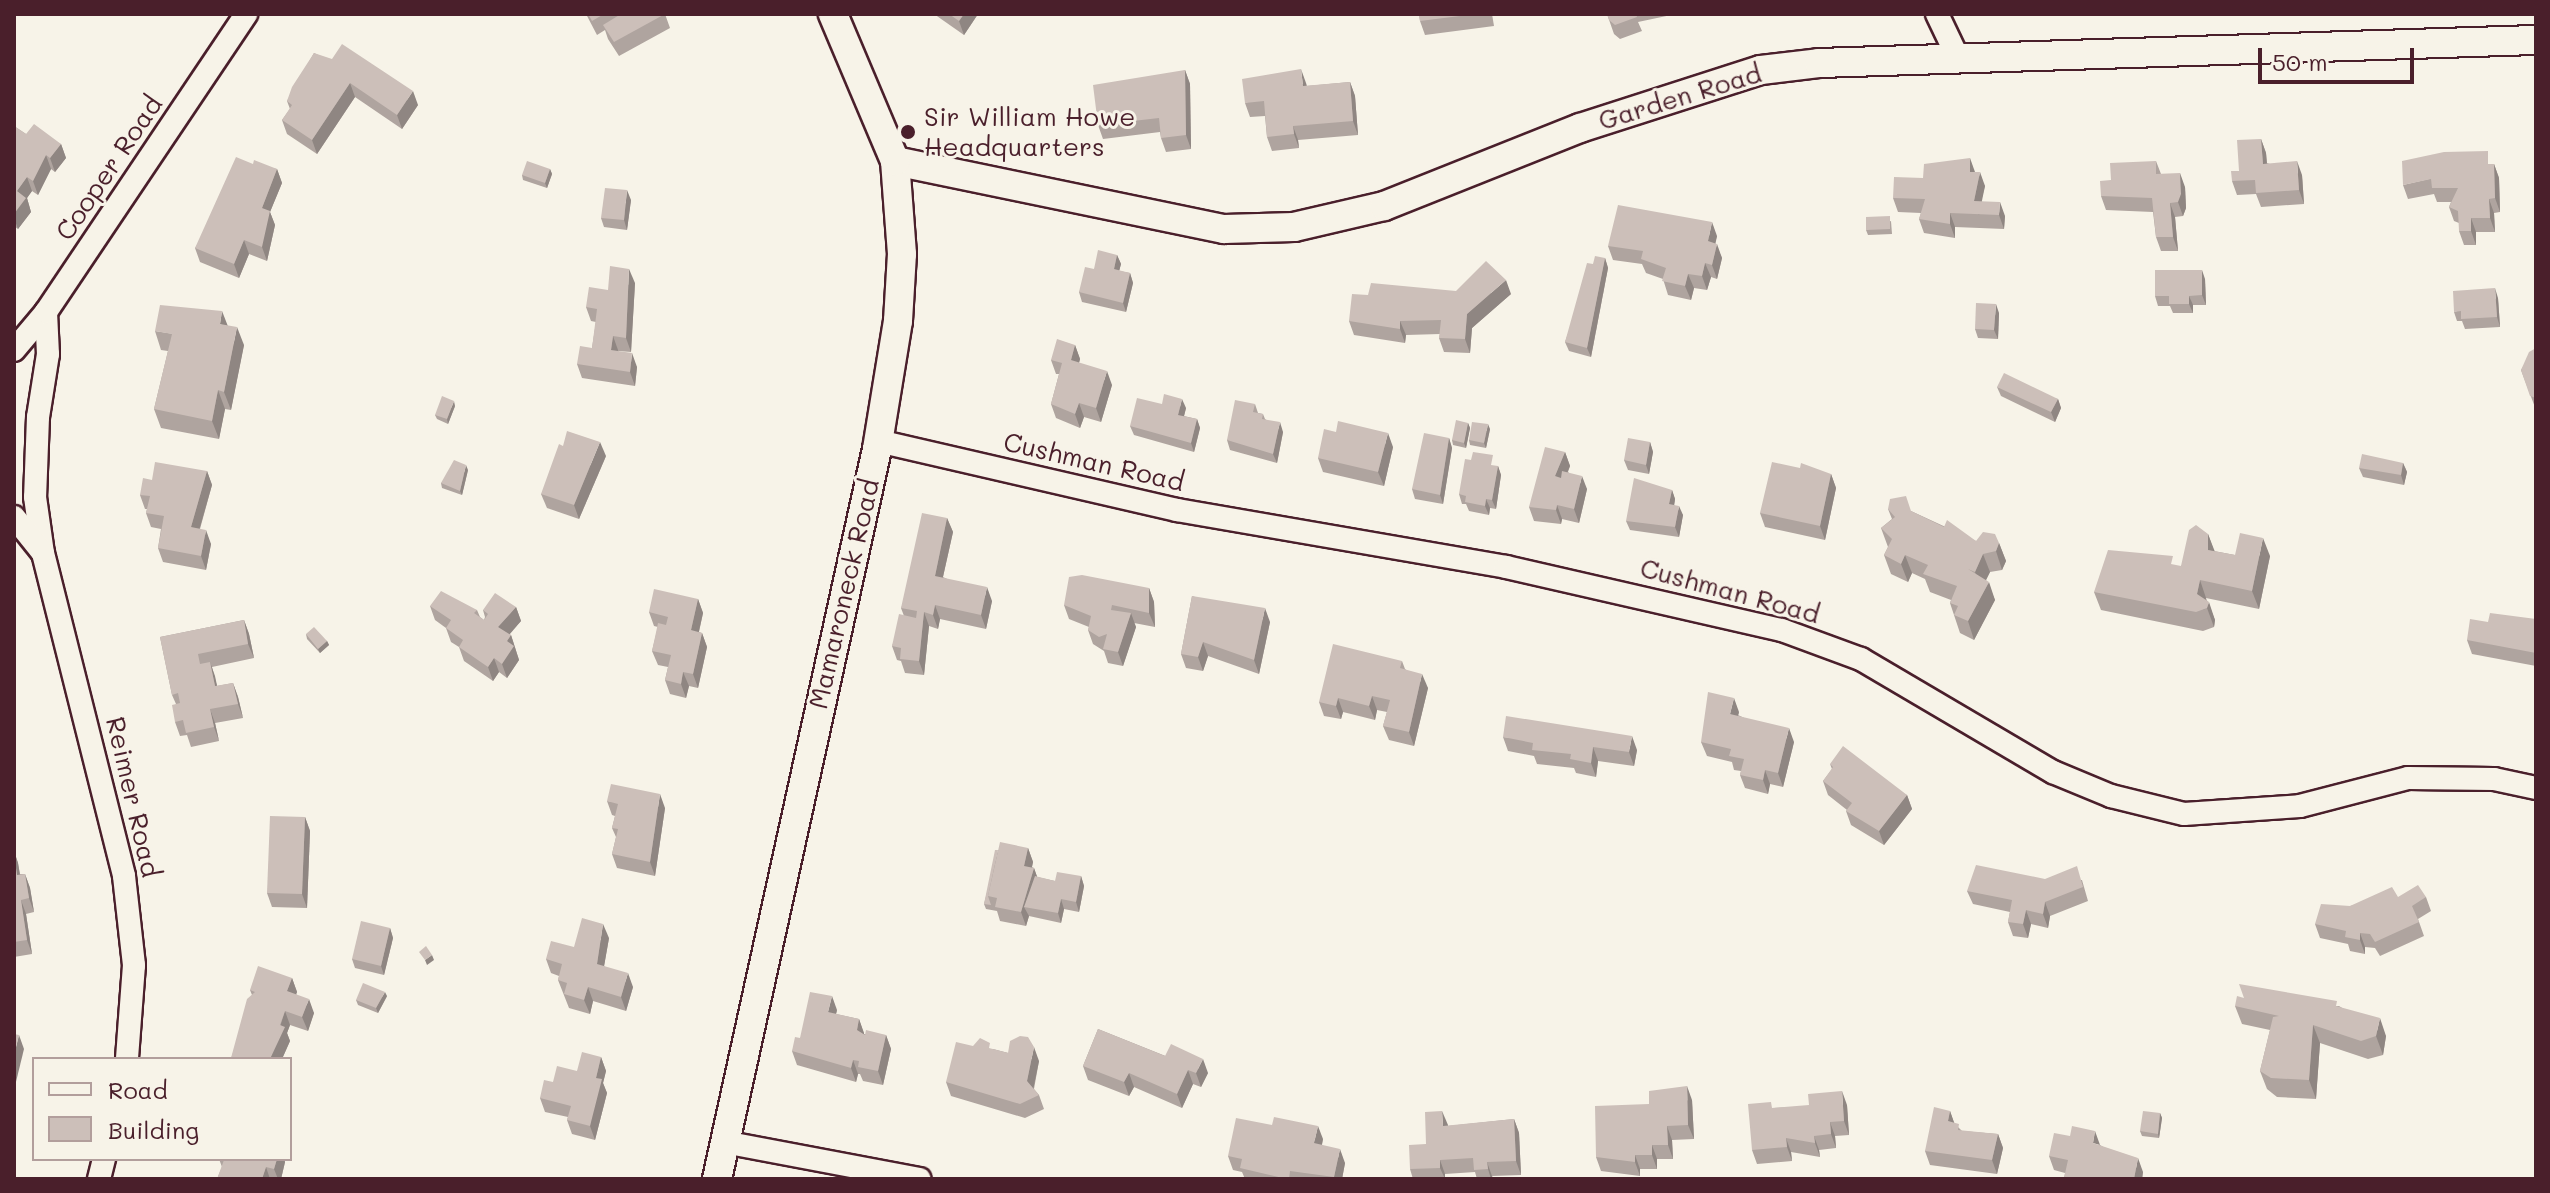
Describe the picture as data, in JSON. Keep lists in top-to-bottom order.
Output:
{
  "streets": {
    "street": [
      "Garden Road",
      "Cooper Road",
      "Cushman Road",
      "Mamaroneck Road",
      "Reimer Road"
    ]
  },
  "crossings": [
    ["Garden Road", "Mamaroneck Road"],
    ["Cooper Road", "Reimer Road"],
    ["Cushman Road", "Mamaroneck Road"]
  ],
  "places": ["Sir William Howe Headquarters"],
  "legend": ["Road", "Building"],
  "scale_bar": "50 m"
}
